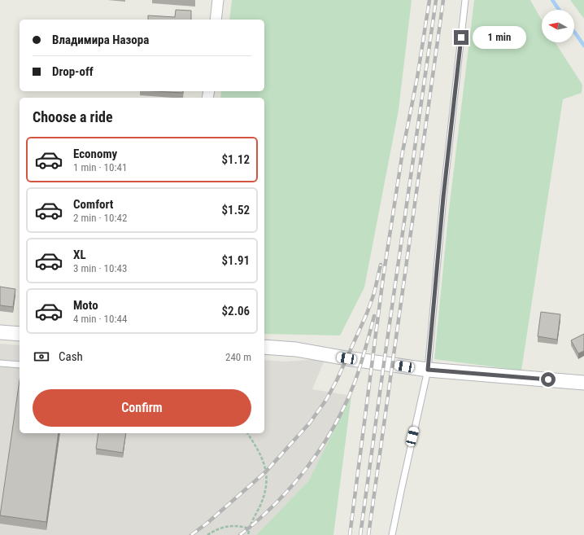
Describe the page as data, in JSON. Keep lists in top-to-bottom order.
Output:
{
  "north": "left",
  "page": {
    "banner": ["Владимира Назора", "Drop-off"],
    "bubble": "1 min",
    "heading": "Choose a ride",
    "list": [
      {
        "name": "Economy",
        "note": "1 min · 10:41",
        "value": "$1.12"
      },
      {
        "name": "Comfort",
        "note": "2 min · 10:42",
        "value": "$1.52"
      },
      {
        "name": "XL",
        "note": "3 min · 10:43",
        "value": "$1.91"
      },
      {
        "name": "Moto",
        "note": "4 min · 10:44",
        "value": "$2.06"
      }
    ],
    "pay": ["Cash", "240 m"],
    "buttons": "Confirm"
  }
}
